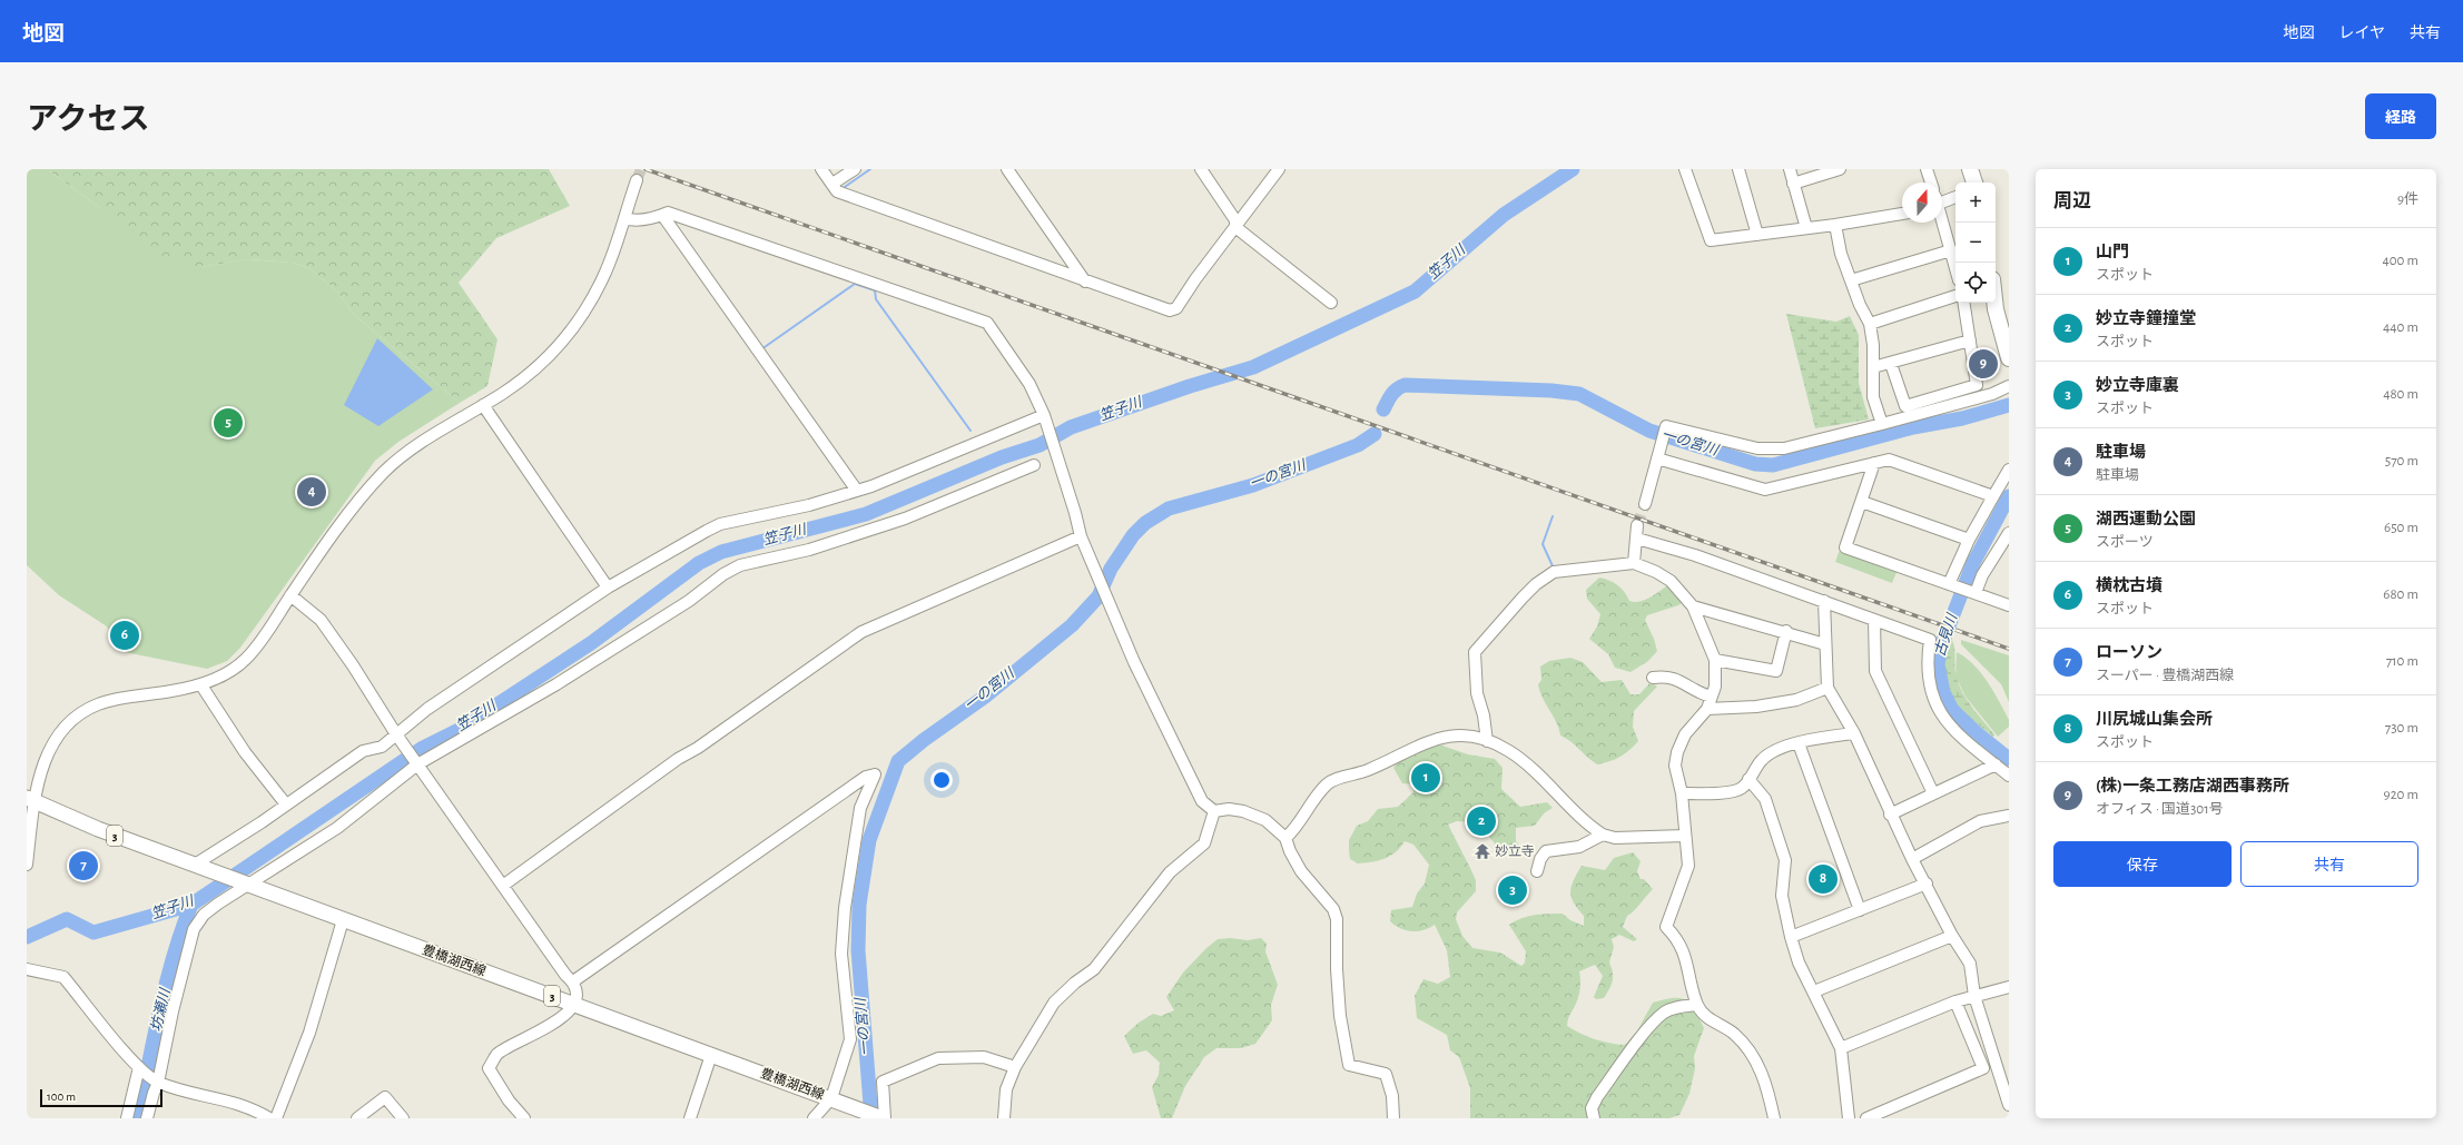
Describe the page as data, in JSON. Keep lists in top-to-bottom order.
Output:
{
  "streets": {
    "main road": ["3", "豊橋湖西線"]
  },
  "water": [
    "笠子川",
    "一の宮川",
    "古見川",
    "坊瀬川"
  ],
  "places": {
    "temple": ["妙立寺"]
  },
  "scale_bar": "100 m",
  "north": "top",
  "page": {
    "header": "地図",
    "nav": ["地図", "レイヤ", "共有"],
    "title": "アクセス",
    "buttons": [
      "経路",
      ["保存", "共有"]
    ],
    "heading": ["周辺", "9件"],
    "map_buttons": ["+", "−"],
    "list": [
      {
        "mark": "1",
        "name": "山門",
        "note": "スポット",
        "value": "400 m"
      },
      {
        "mark": "2",
        "name": "妙立寺鐘撞堂",
        "note": "スポット",
        "value": "440 m"
      },
      {
        "mark": "3",
        "name": "妙立寺庫裏",
        "note": "スポット",
        "value": "480 m"
      },
      {
        "mark": "4",
        "name": "駐車場",
        "note": "駐車場",
        "value": "570 m"
      },
      {
        "mark": "5",
        "name": "湖西運動公園",
        "note": "スポーツ",
        "value": "650 m"
      },
      {
        "mark": "6",
        "name": "横枕古墳",
        "note": "スポット",
        "value": "680 m"
      },
      {
        "mark": "7",
        "name": "ローソン",
        "note": "スーパー · 豊橋湖西線",
        "value": "710 m"
      },
      {
        "mark": "8",
        "name": "川尻城山集会所",
        "note": "スポット",
        "value": "730 m"
      },
      {
        "mark": "9",
        "name": "(株)一条工務店湖西事務所",
        "note": "オフィス · 国道301号",
        "value": "920 m"
      }
    ],
    "pins": [
      "9",
      "5",
      "4",
      "6",
      "1",
      "2",
      "7",
      "8",
      "3"
    ],
    "scale": "100 m"
  }
}
